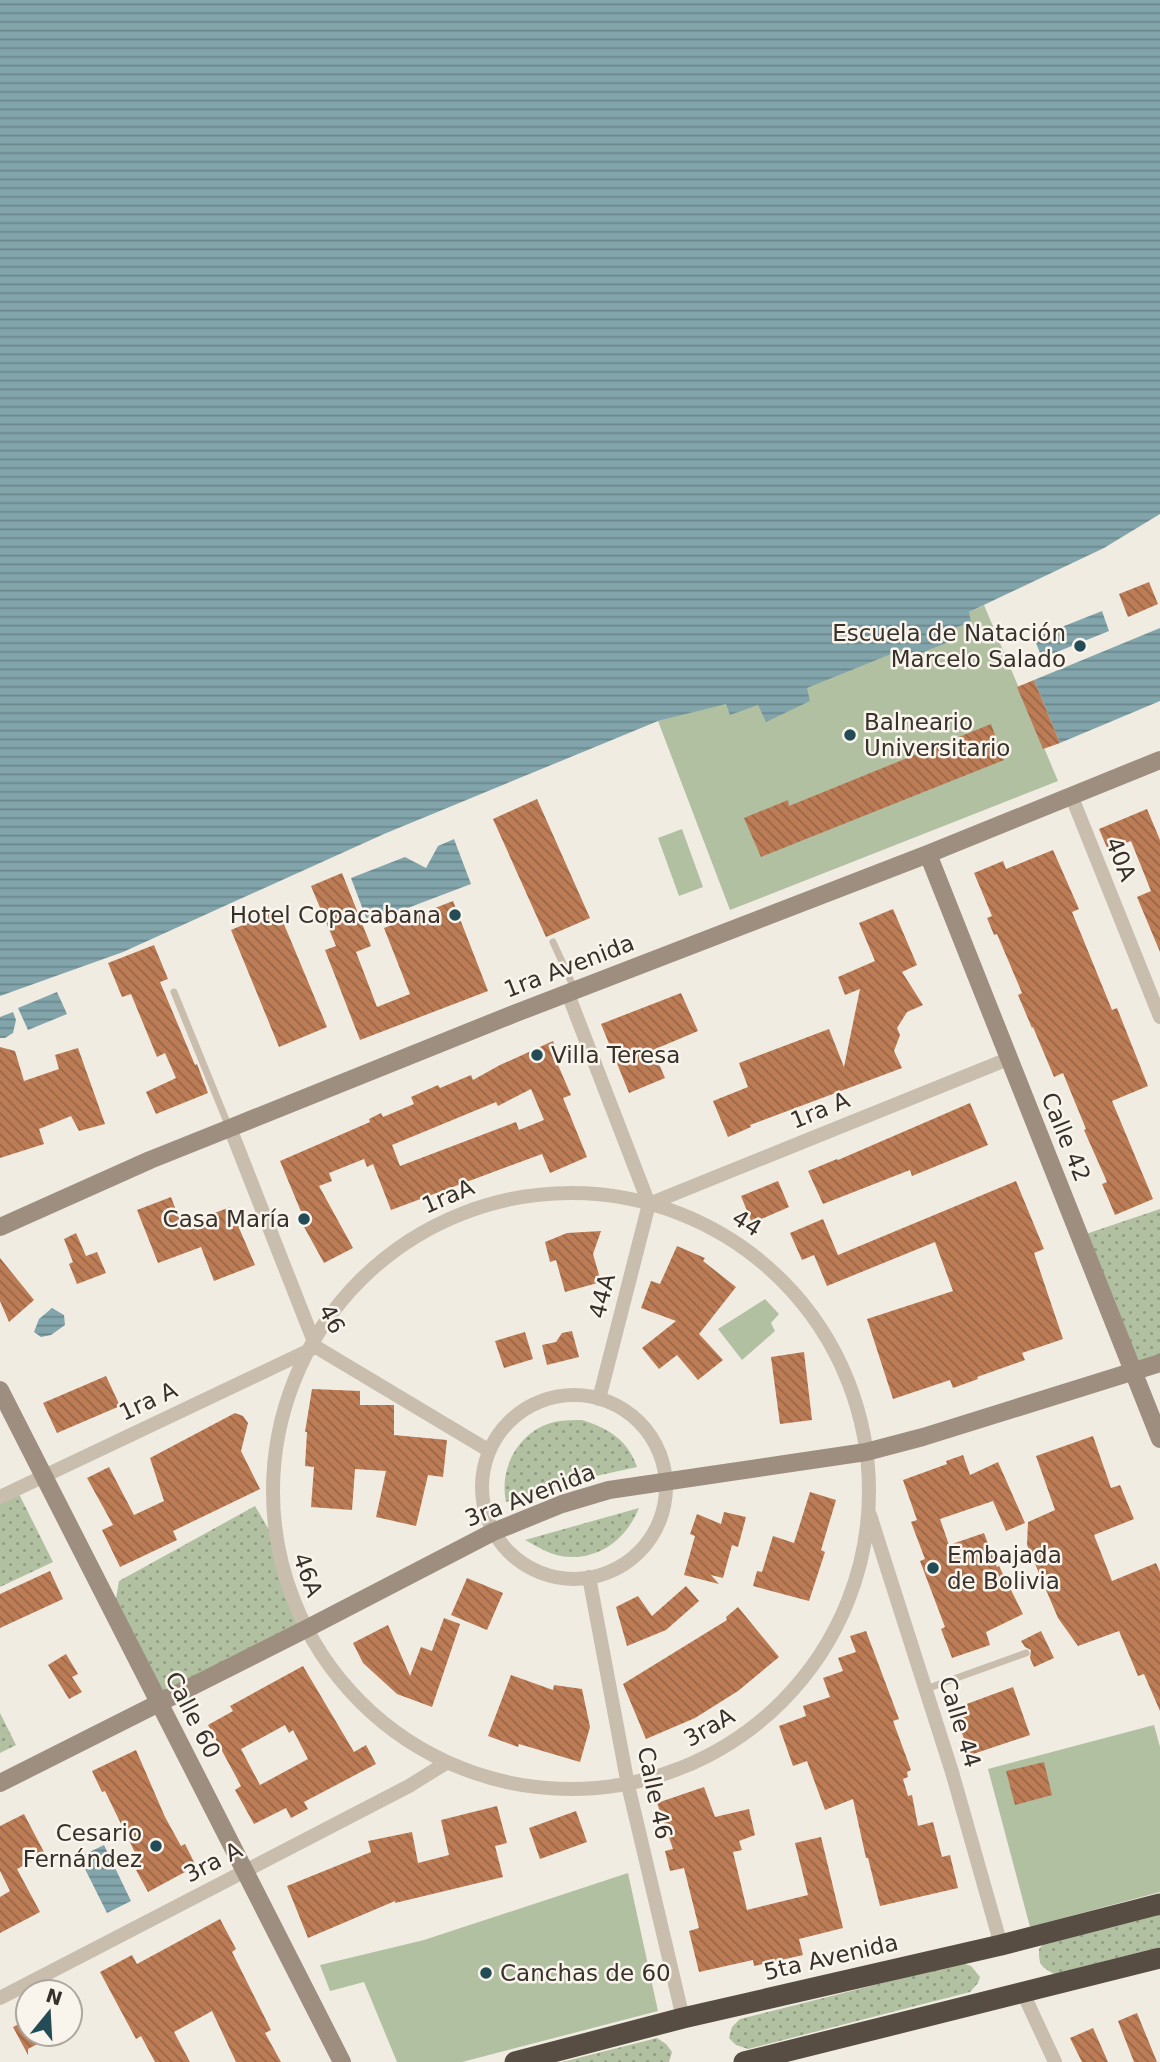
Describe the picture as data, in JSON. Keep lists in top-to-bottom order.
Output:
{
  "streets": {
    "highway": ["5ta Avenida"],
    "street": [
      "40A",
      "1ra Avenida",
      "1ra A",
      "Calle 42",
      "1raA",
      "44",
      "44A",
      "46",
      "3ra Avenida",
      "46A",
      "Calle 60",
      "Calle 44",
      "3raA",
      "Calle 46",
      "3ra A"
    ]
  },
  "crossings": [
    ["40A", "1ra Avenida"],
    ["1ra Avenida", "Calle 42"],
    ["1ra Avenida", "46"],
    ["1ra A", "Calle 42"],
    ["1ra A", "1raA"],
    ["1ra A", "44"],
    ["1ra A", "44A"],
    ["1ra A", "46"],
    ["1ra A", "46A"],
    ["1ra A", "Calle 60"],
    ["Calle 42", "3ra Avenida"],
    ["1raA", "44"],
    ["1raA", "44A"],
    ["1raA", "46"],
    ["1raA", "46A"],
    ["44", "44A"],
    ["44", "3ra Avenida"],
    ["44", "Calle 44"],
    ["44", "3raA"],
    ["46", "46A"],
    ["3ra Avenida", "46A"],
    ["3ra Avenida", "Calle 60"],
    ["46A", "3raA"],
    ["46A", "3ra A"],
    ["Calle 60", "3ra A"],
    ["Calle 44", "3raA"],
    ["Calle 44", "5ta Avenida"],
    ["3raA", "Calle 46"],
    ["3raA", "3ra A"],
    ["Calle 46", "5ta Avenida"]
  ],
  "places": [
    "Escuela de Natación Marcelo Salado",
    "Balneario Universitario",
    "Hotel Copacabana",
    "Villa Teresa",
    "Casa María",
    "Embajada de Bolivia",
    "Cesario Fernández",
    "Canchas de 60"
  ],
  "north": "top"
}
